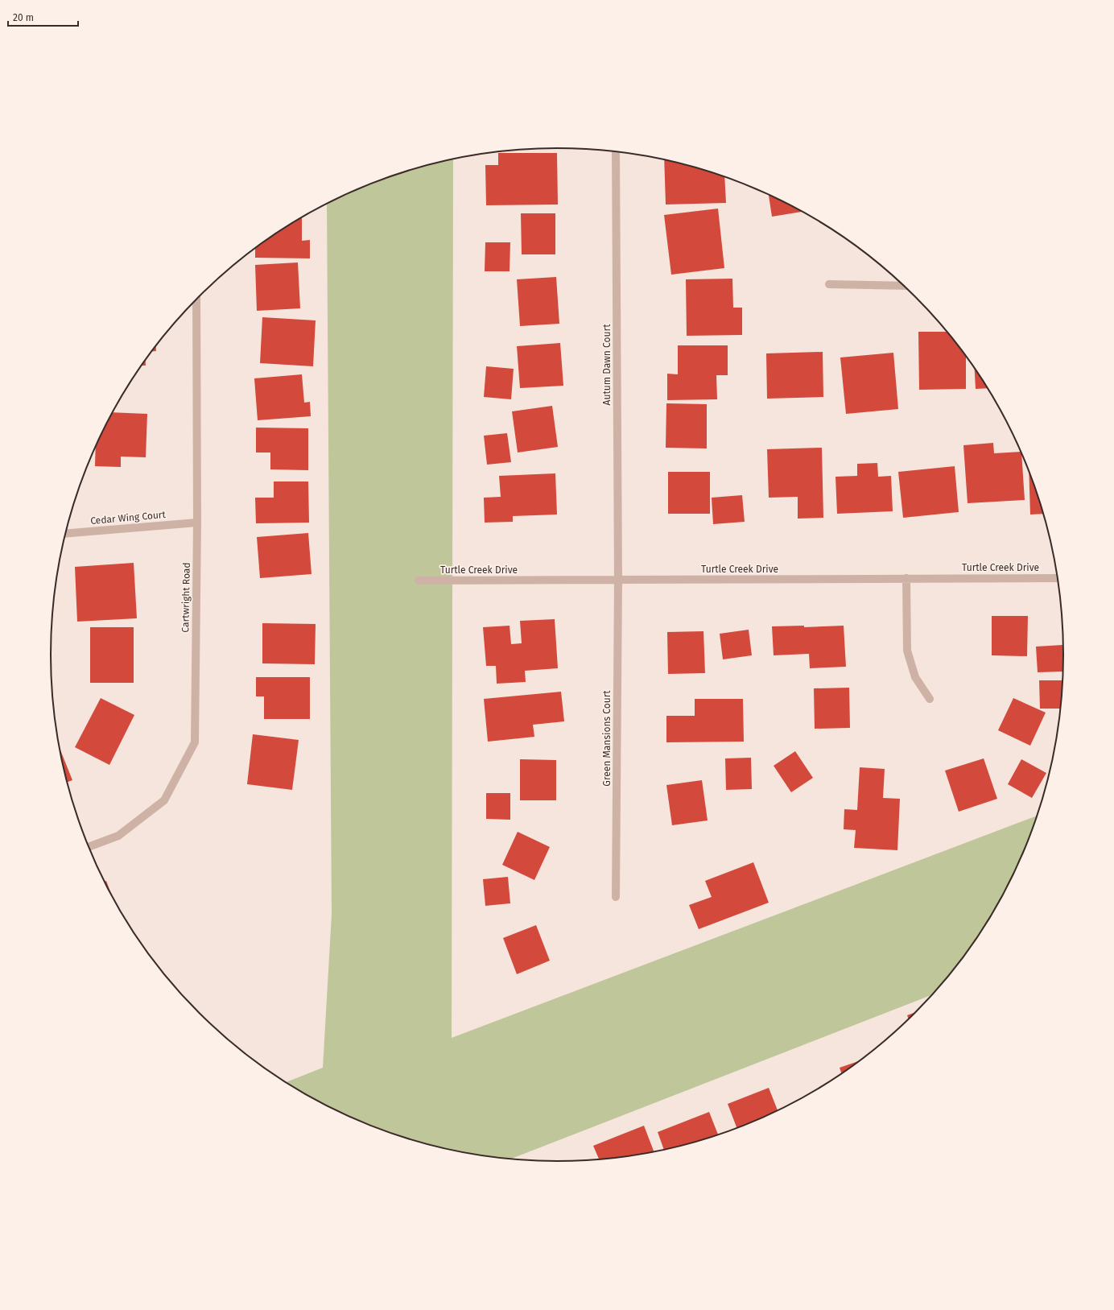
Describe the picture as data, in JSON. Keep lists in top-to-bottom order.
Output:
{
  "streets": {
    "street": [
      "Autum Dawn Court",
      "Cedar Wing Court",
      "Turtle Creek Drive",
      "Cartwright Road",
      "Green Mansions Court"
    ]
  },
  "crossings": [
    ["Autum Dawn Court", "Turtle Creek Drive"],
    ["Autum Dawn Court", "Green Mansions Court"],
    ["Cedar Wing Court", "Cartwright Road"],
    ["Turtle Creek Drive", "Green Mansions Court"]
  ],
  "scale_bar": "20 m"
}
